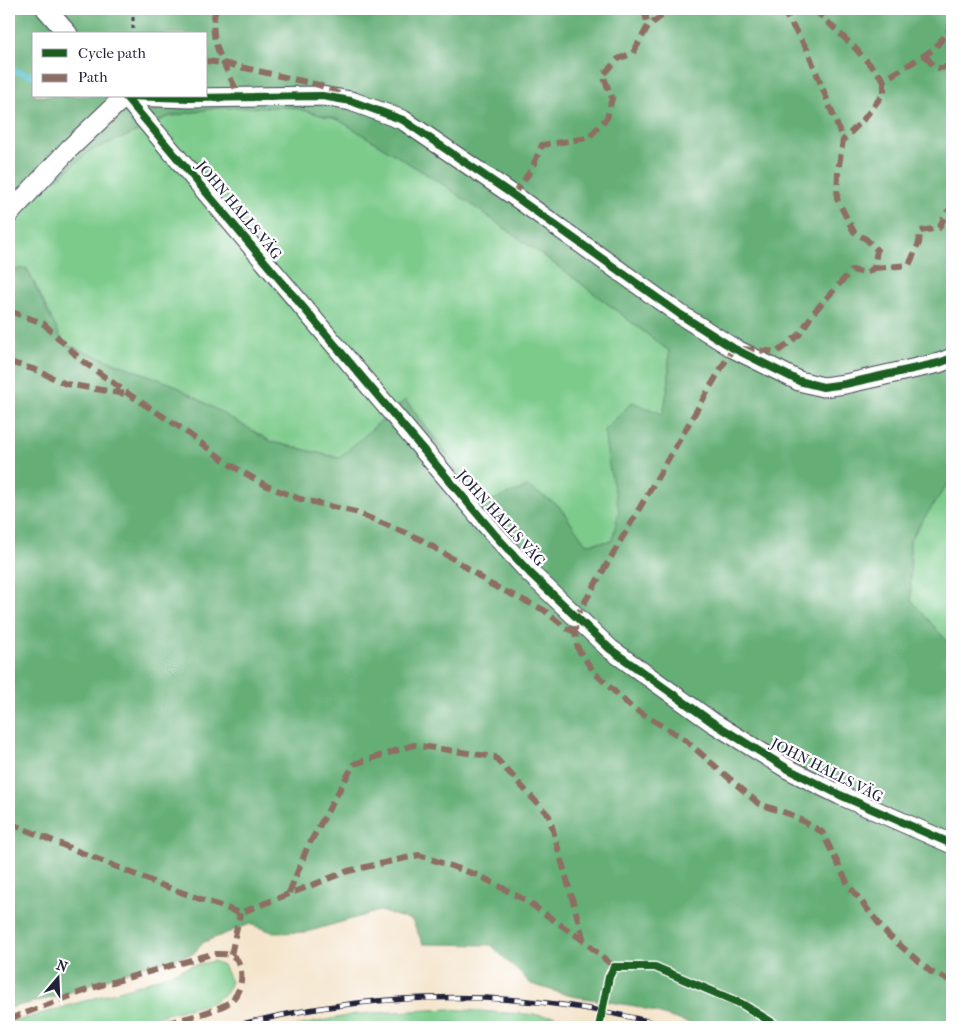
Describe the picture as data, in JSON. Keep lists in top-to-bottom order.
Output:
{
  "streets": {
    "street": ["JOHN HALLS VÄG"]
  },
  "legend": ["Cycle path", "Path"],
  "north": "top"
}
